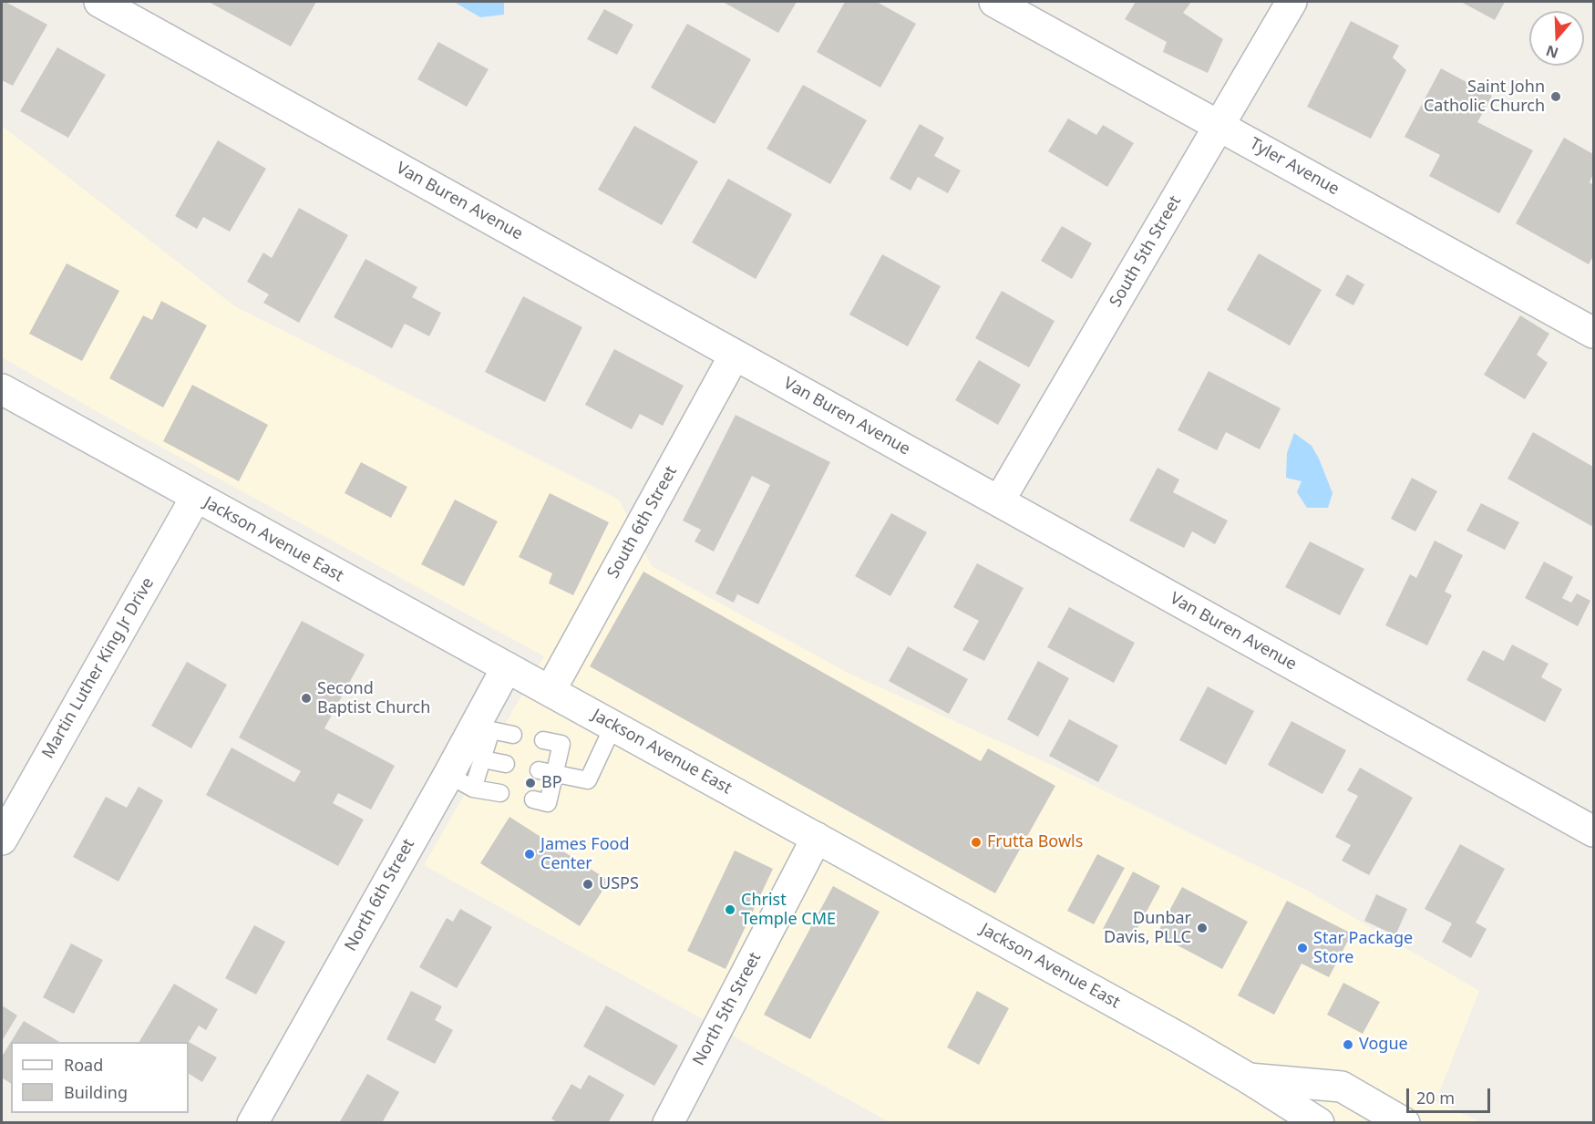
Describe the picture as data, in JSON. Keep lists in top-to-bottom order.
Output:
{
  "streets": {
    "street": [
      "Tyler Avenue",
      "Van Buren Avenue",
      "South 5th Street",
      "South 6th Street",
      "Jackson Avenue East",
      "Martin Luther King Jr Drive",
      "North 6th Street",
      "North 5th Street"
    ]
  },
  "crossings": [
    ["Tyler Avenue", "South 5th Street"],
    ["Van Buren Avenue", "South 5th Street"],
    ["Van Buren Avenue", "South 6th Street"],
    ["South 6th Street", "Jackson Avenue East"],
    ["Jackson Avenue East", "Martin Luther King Jr Drive"],
    ["Jackson Avenue East", "North 6th Street"],
    ["Jackson Avenue East", "North 5th Street"]
  ],
  "places": [
    "Saint John Catholic Church",
    "Second Baptist Church",
    "BP",
    "Frutta Bowls",
    "James Food Center",
    "USPS",
    "Christ Temple CME",
    "Dunbar Davis, PLLC",
    "Star Package Store",
    "Vogue"
  ],
  "legend": ["Road", "Building"],
  "scale_bar": "20 m",
  "north": "bottom"
}
